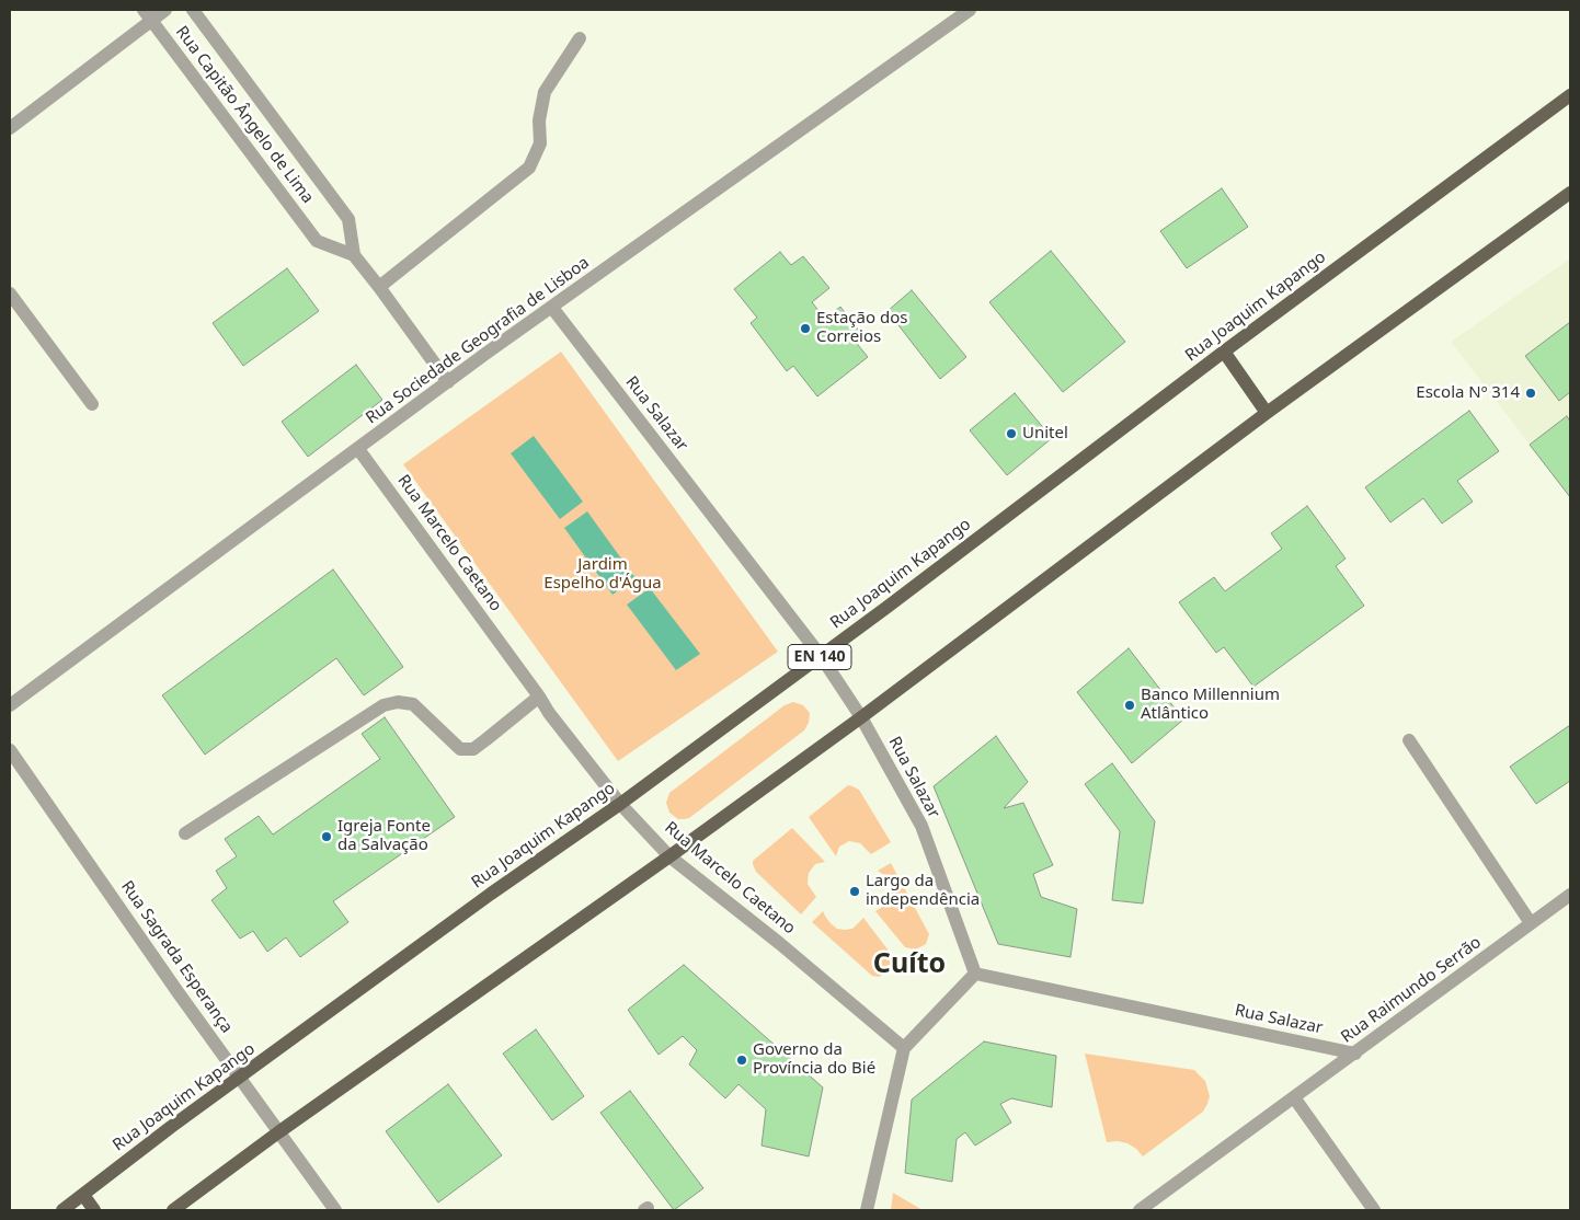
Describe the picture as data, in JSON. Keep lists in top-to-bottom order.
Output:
{
  "streets": {
    "main road": ["Rua Joaquim Kapango", "EN 140"],
    "street": [
      "Rua Capitão Ângelo de Lima",
      "Rua Sociedade Geografia de Lisboa",
      "Rua Salazar",
      "Rua Marcelo Caetano",
      "Rua Sagrada Esperança",
      "Rua Raimundo Serrão"
    ]
  },
  "crossings": [
    ["Rua Joaquim Kapango", "Rua Salazar"],
    ["Rua Joaquim Kapango", "Rua Marcelo Caetano"],
    ["Rua Joaquim Kapango", "Rua Sagrada Esperança"],
    ["Rua Sociedade Geografia de Lisboa", "Rua Salazar"],
    ["Rua Sociedade Geografia de Lisboa", "Rua Marcelo Caetano"],
    ["Rua Salazar", "Rua Raimundo Serrão"]
  ],
  "districts": ["Cuíto"],
  "parks": ["Jardim Espelho d'Água"],
  "places": [
    "Estação dos Correios",
    "Escola Nº 314",
    "Unitel",
    "Banco Millennium Atlântico",
    "Igreja Fonte da Salvação",
    "Largo da independência",
    "Governo da Província do Bié"
  ]
}
